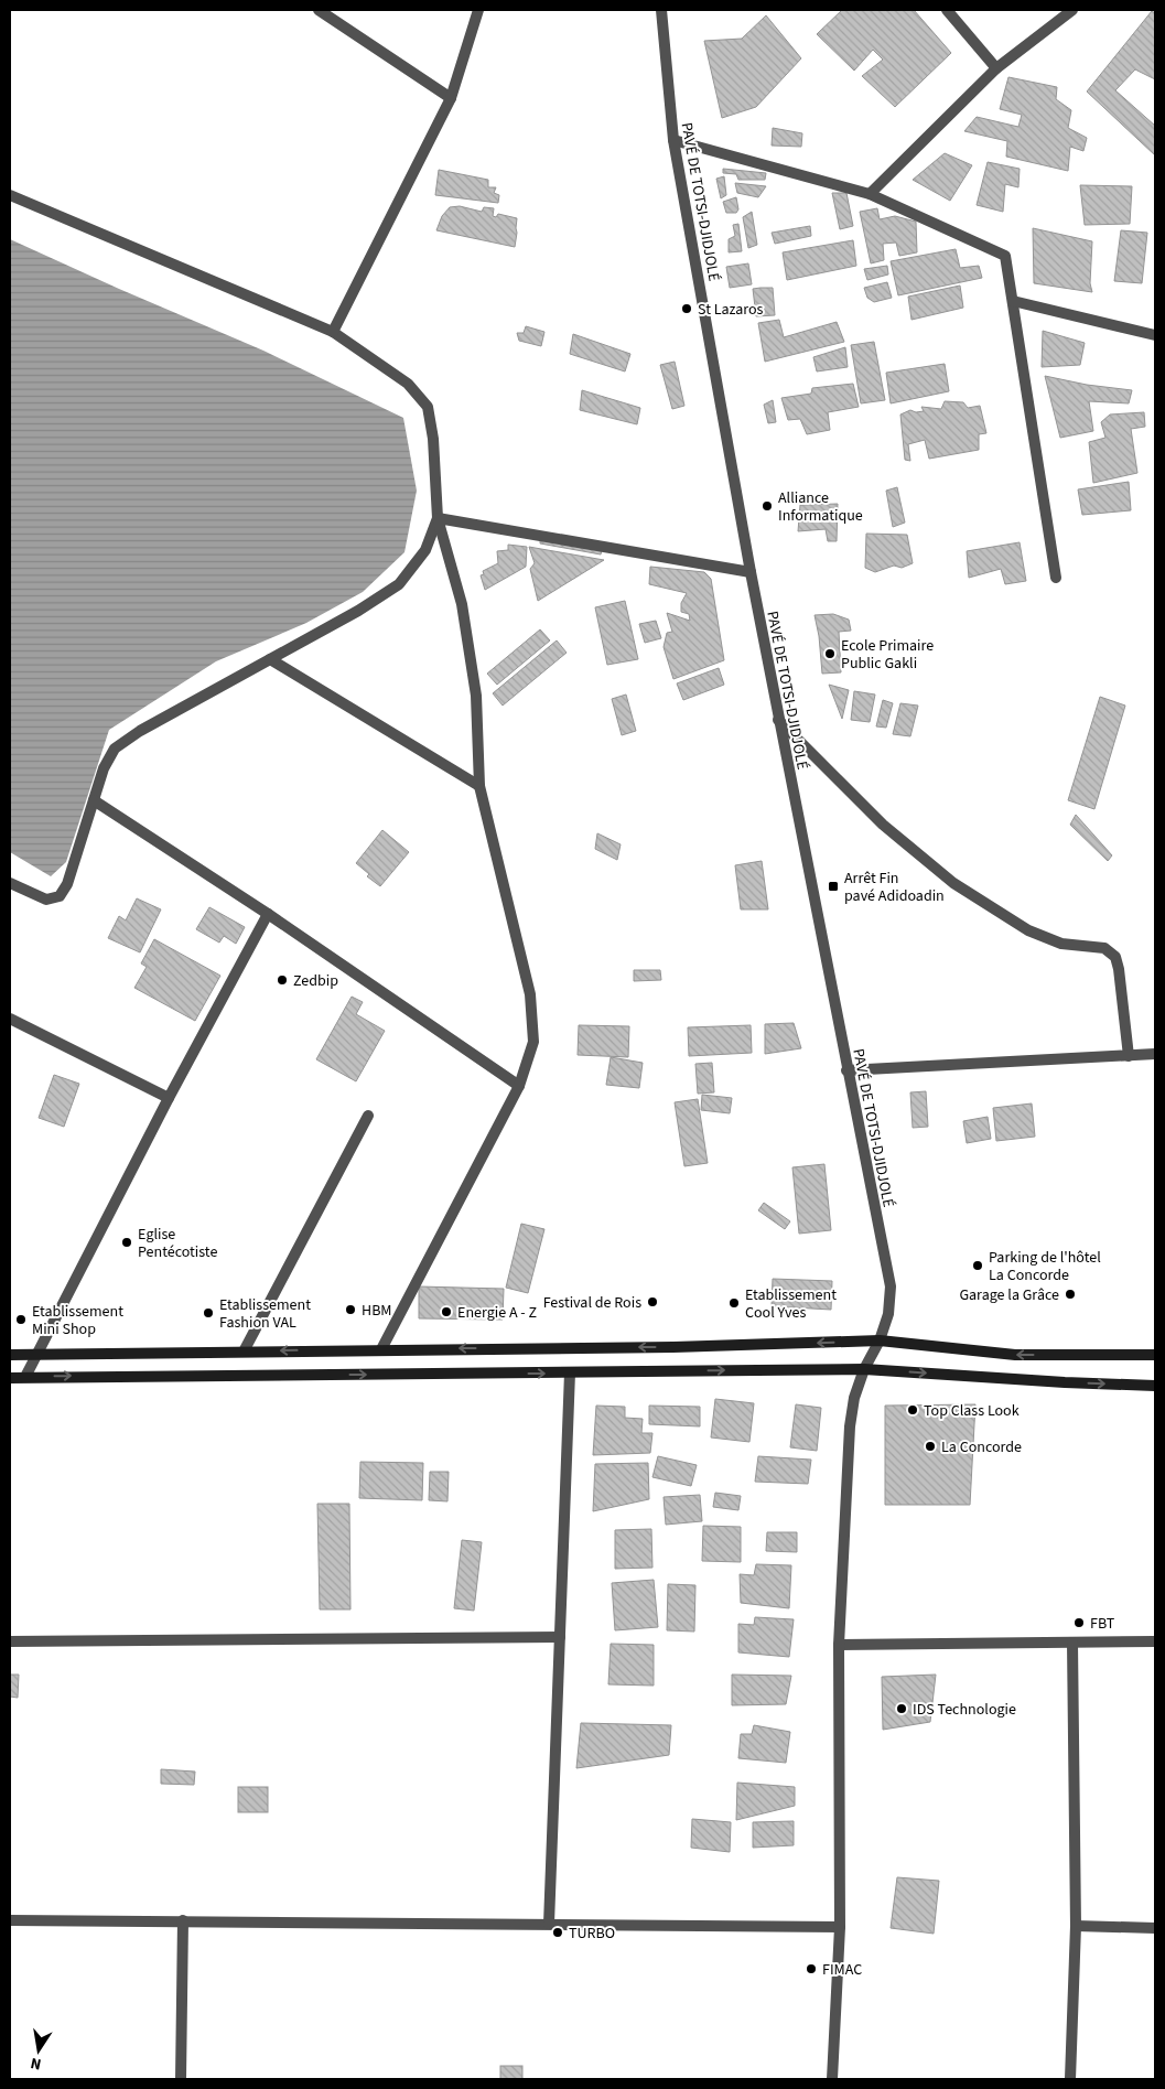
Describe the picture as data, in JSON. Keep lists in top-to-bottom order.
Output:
{
  "streets": {
    "street": ["PAVÉ DE TOTSI-DJIDJOLÉ"]
  },
  "places": {
    "other": [
      "St Lazaros",
      "Alliance Informatique",
      "Ecole Primaire Public Gakli",
      "Zedbip",
      "Eglise Pentécotiste",
      "Parking de l'hôtel La Concorde",
      "Garage la Grâce",
      "Festival de Rois",
      "Etablissement Cool Yves",
      "HBM",
      "Energie A - Z",
      "Etablissement Fashion VAL",
      "Etablissement Mini Shop",
      "Top Class Look",
      "La Concorde",
      "FBT",
      "IDS Technologie",
      "TURBO",
      "FIMAC"
    ],
    "transit": ["Arrêt Fin pavé Adidoadin"]
  },
  "north": "bottom"
}
